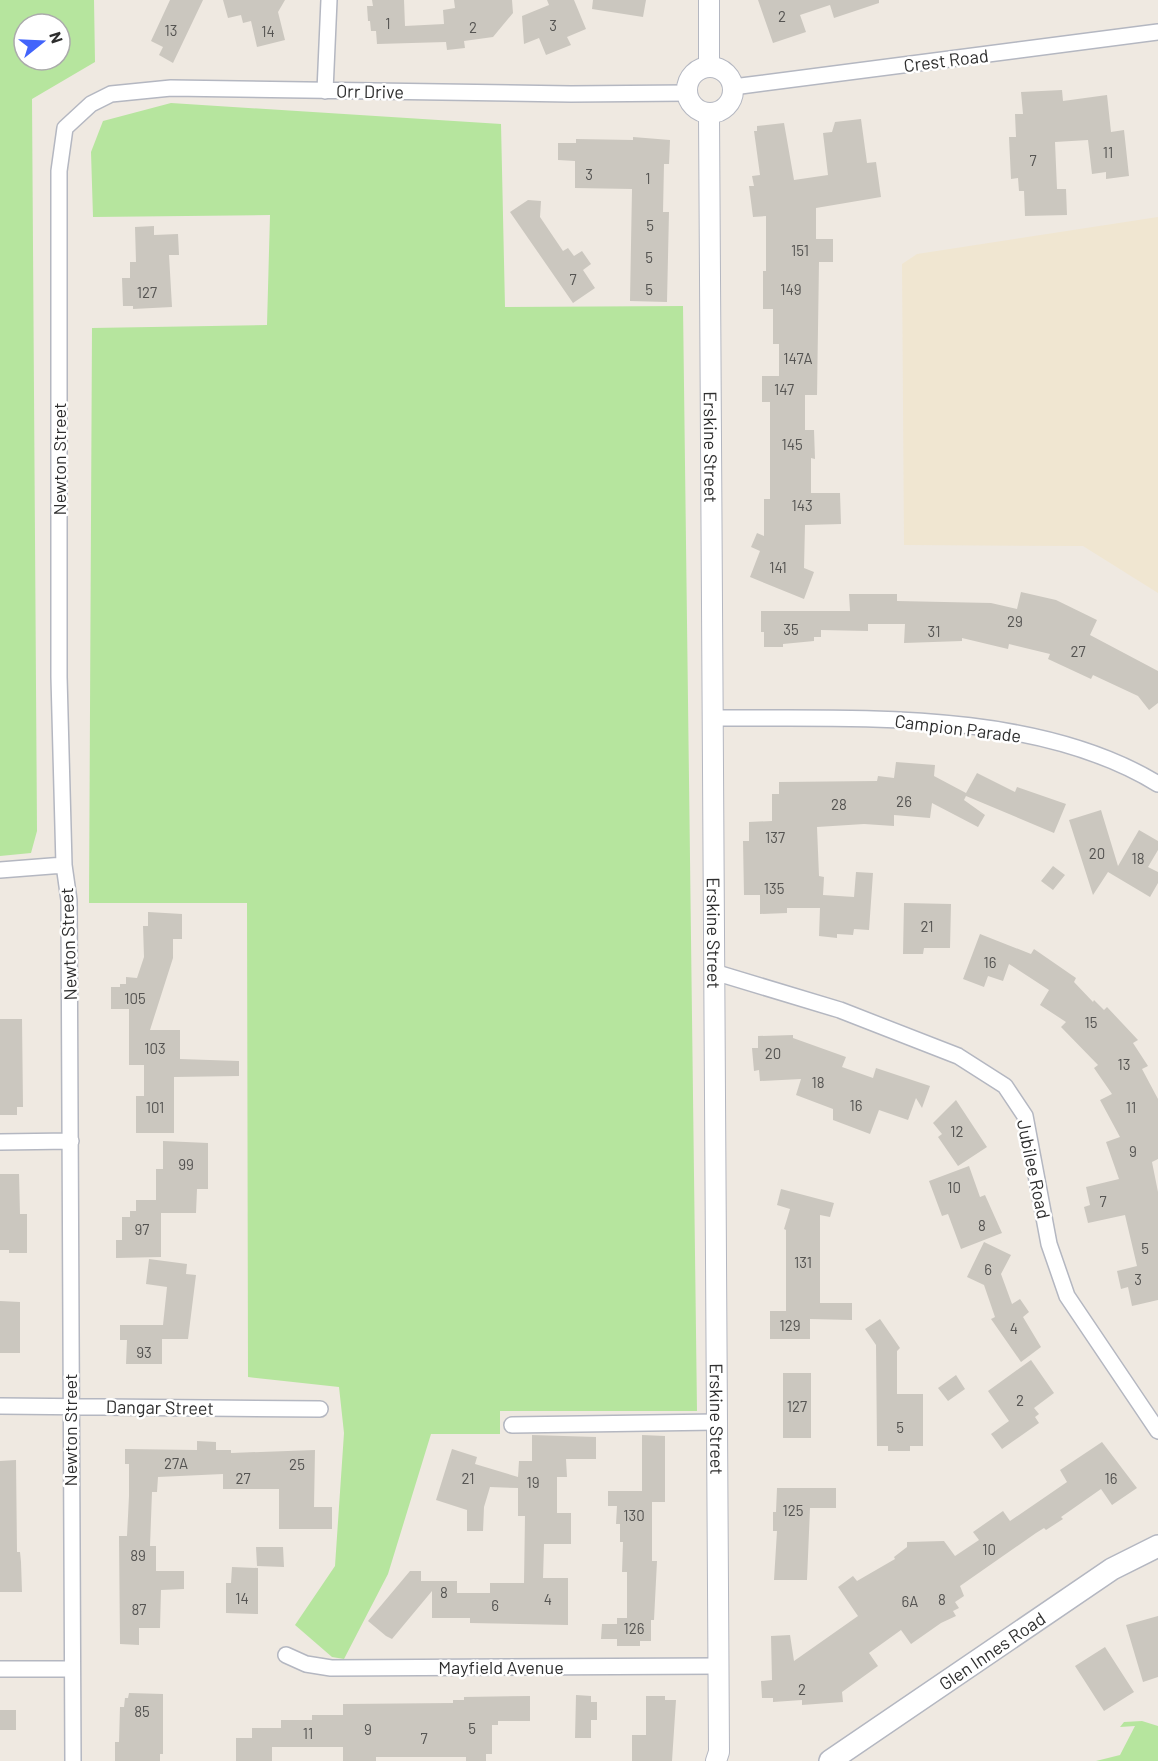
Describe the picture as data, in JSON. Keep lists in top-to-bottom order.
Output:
{
  "streets": {
    "main road": ["Glen Innes Road"],
    "street": [
      "Crest Road",
      "Orr Drive",
      "Erskine Street",
      "Newton Street",
      "Campion Parade",
      "Jubilee Road",
      "Dangar Street",
      "Mayfield Avenue"
    ]
  },
  "crossings": [
    ["Crest Road", "Orr Drive"],
    ["Crest Road", "Erskine Street"],
    ["Orr Drive", "Erskine Street"],
    ["Orr Drive", "Newton Street"],
    ["Erskine Street", "Campion Parade"],
    ["Erskine Street", "Jubilee Road"],
    ["Erskine Street", "Mayfield Avenue"],
    ["Newton Street", "Dangar Street"]
  ],
  "house_numbers": [
    "2",
    "1",
    "3",
    "2",
    "13",
    "14",
    "11",
    "7",
    "3",
    "1",
    "5",
    "151",
    "5",
    "7",
    "5",
    "149",
    "127",
    "147A",
    "147",
    "145",
    "143",
    "141",
    "29",
    "35",
    "31",
    "27",
    "26",
    "28",
    "137",
    "20",
    "18",
    "135",
    "21",
    "16",
    "105",
    "15",
    "103",
    "20",
    "13",
    "18",
    "16",
    "101",
    "11",
    "12",
    "9",
    "99",
    "10",
    "7",
    "8",
    "97",
    "5",
    "131",
    "6",
    "3",
    "129",
    "4",
    "93",
    "2",
    "127",
    "5",
    "27A",
    "25",
    "27",
    "21",
    "16",
    "19",
    "125",
    "130",
    "10",
    "89",
    "8",
    "14",
    "4",
    "8",
    "6A",
    "6",
    "87",
    "126",
    "2",
    "85",
    "5",
    "9",
    "11",
    "7"
  ],
  "north": "right"
}
